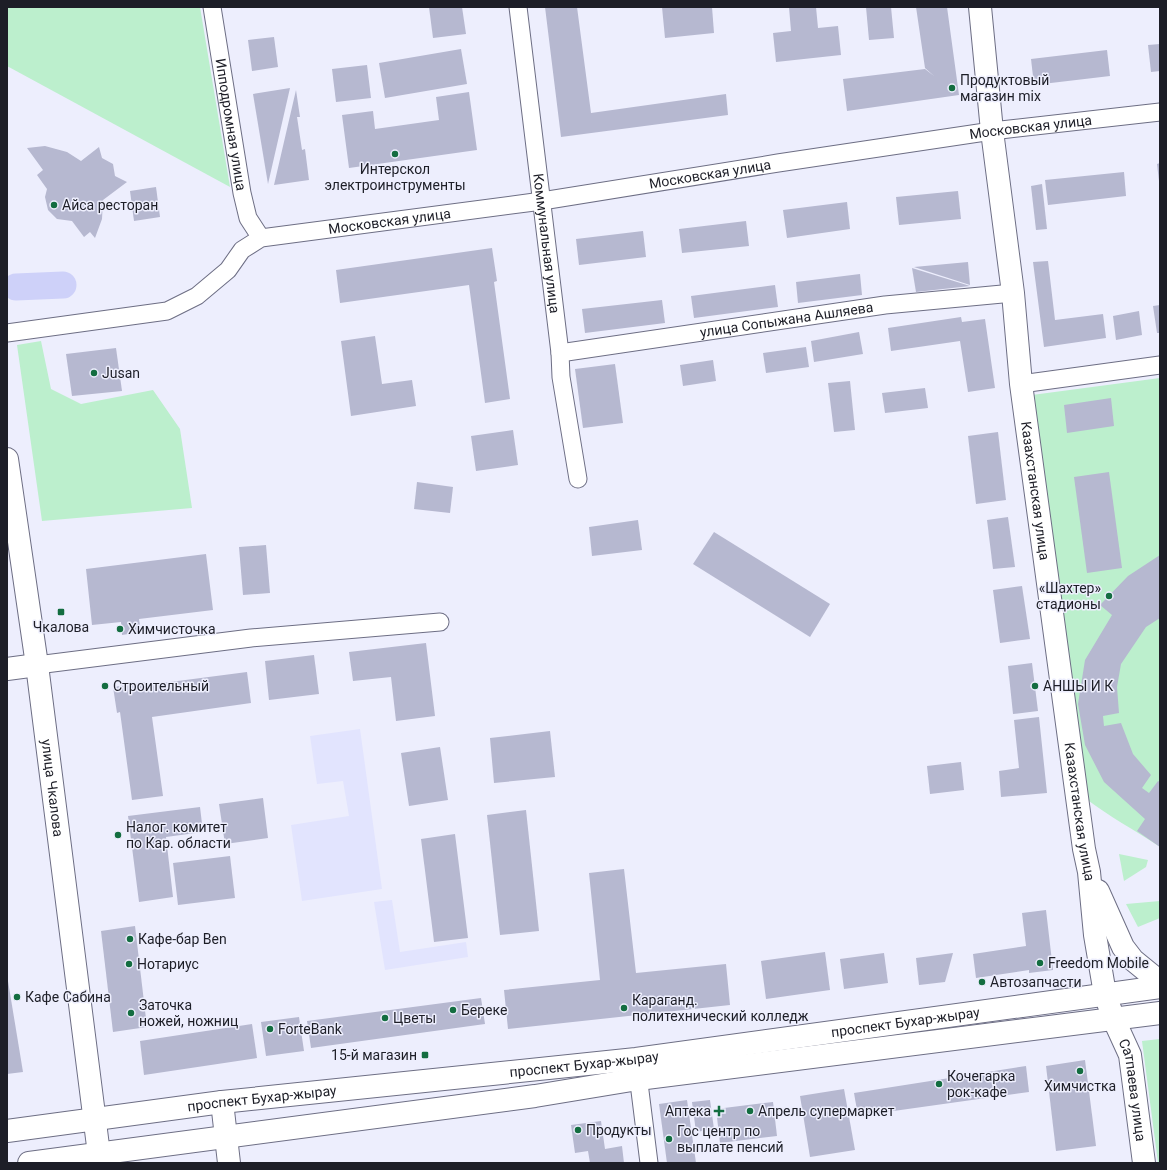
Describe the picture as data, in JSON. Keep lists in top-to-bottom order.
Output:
{
  "streets": {
    "main road": [
      "Казахстанская улица",
      "улица Чкалова",
      "проспект Бухар-жырау",
      "Сатпаева улица"
    ],
    "street": [
      "Ипподромная улица",
      "Московская улица",
      "Коммунальная улица",
      "улица Сопыжана Ашляева"
    ]
  },
  "crossings": [
    ["Ипподромная улица", "Московская улица"],
    ["Московская улица", "Коммунальная улица"],
    ["Московская улица", "Казахстанская улица"],
    ["Коммунальная улица", "улица Сопыжана Ашляева"],
    ["улица Сопыжана Ашляева", "Казахстанская улица"],
    ["Казахстанская улица", "проспект Бухар-жырау"],
    ["Казахстанская улица", "Сатпаева улица"],
    ["улица Чкалова", "проспект Бухар-жырау"],
    ["проспект Бухар-жырау", "Сатпаева улица"]
  ],
  "places": {
    "other": [
      "Продуктовый магазин mix",
      "Интерскол электроинструменты",
      "Айса ресторан",
      "Jusan",
      "«Шахтер» стадионы",
      "Химчисточка",
      "Строительный",
      "АНШЫ И К",
      "Налог. комитет по Кар. области",
      "Кафе-бар Ben",
      "Freedom Mobile",
      "Нотариус",
      "Автозапчасти",
      "Кафе Сабина",
      "Караганд. политехнический колледж",
      "Береке",
      "Заточка ножей, ножниц",
      "Цветы",
      "ForteBank",
      "Химчистка",
      "Кочегарка рок-кафе",
      "Апрель супермаркет",
      "Продукты",
      "Гос центр по выплате пенсий"
    ],
    "transit": ["Чкалова", "15-й магазин"],
    "health": ["Аптека"]
  }
}
